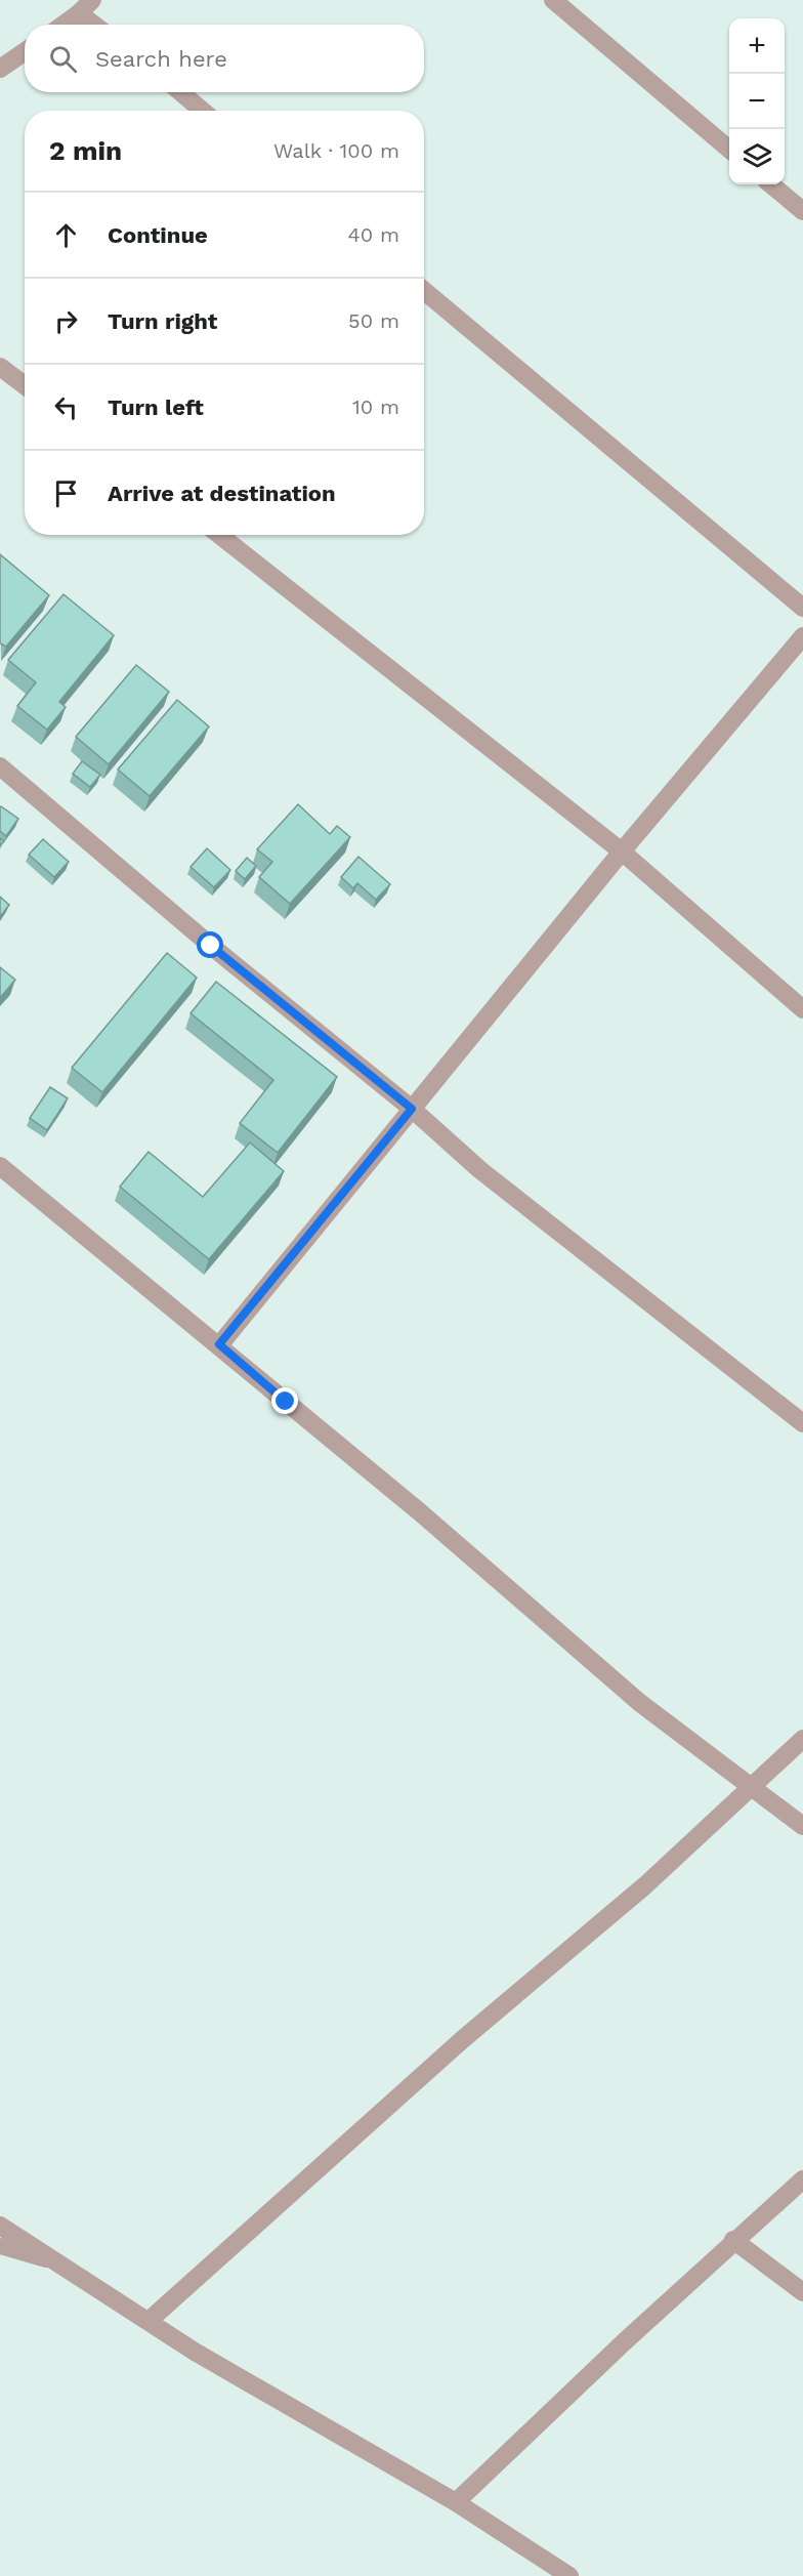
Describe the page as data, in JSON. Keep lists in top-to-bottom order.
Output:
{
  "page": {
    "map_buttons": ["+", "−"],
    "search": "Search here",
    "heading": ["2 min", "Walk · 100 m"],
    "list": [
      ["Continue", "40 m"],
      ["Turn right", "50 m"],
      ["Turn left", "10 m"],
      "Arrive at destination"
    ]
  }
}
